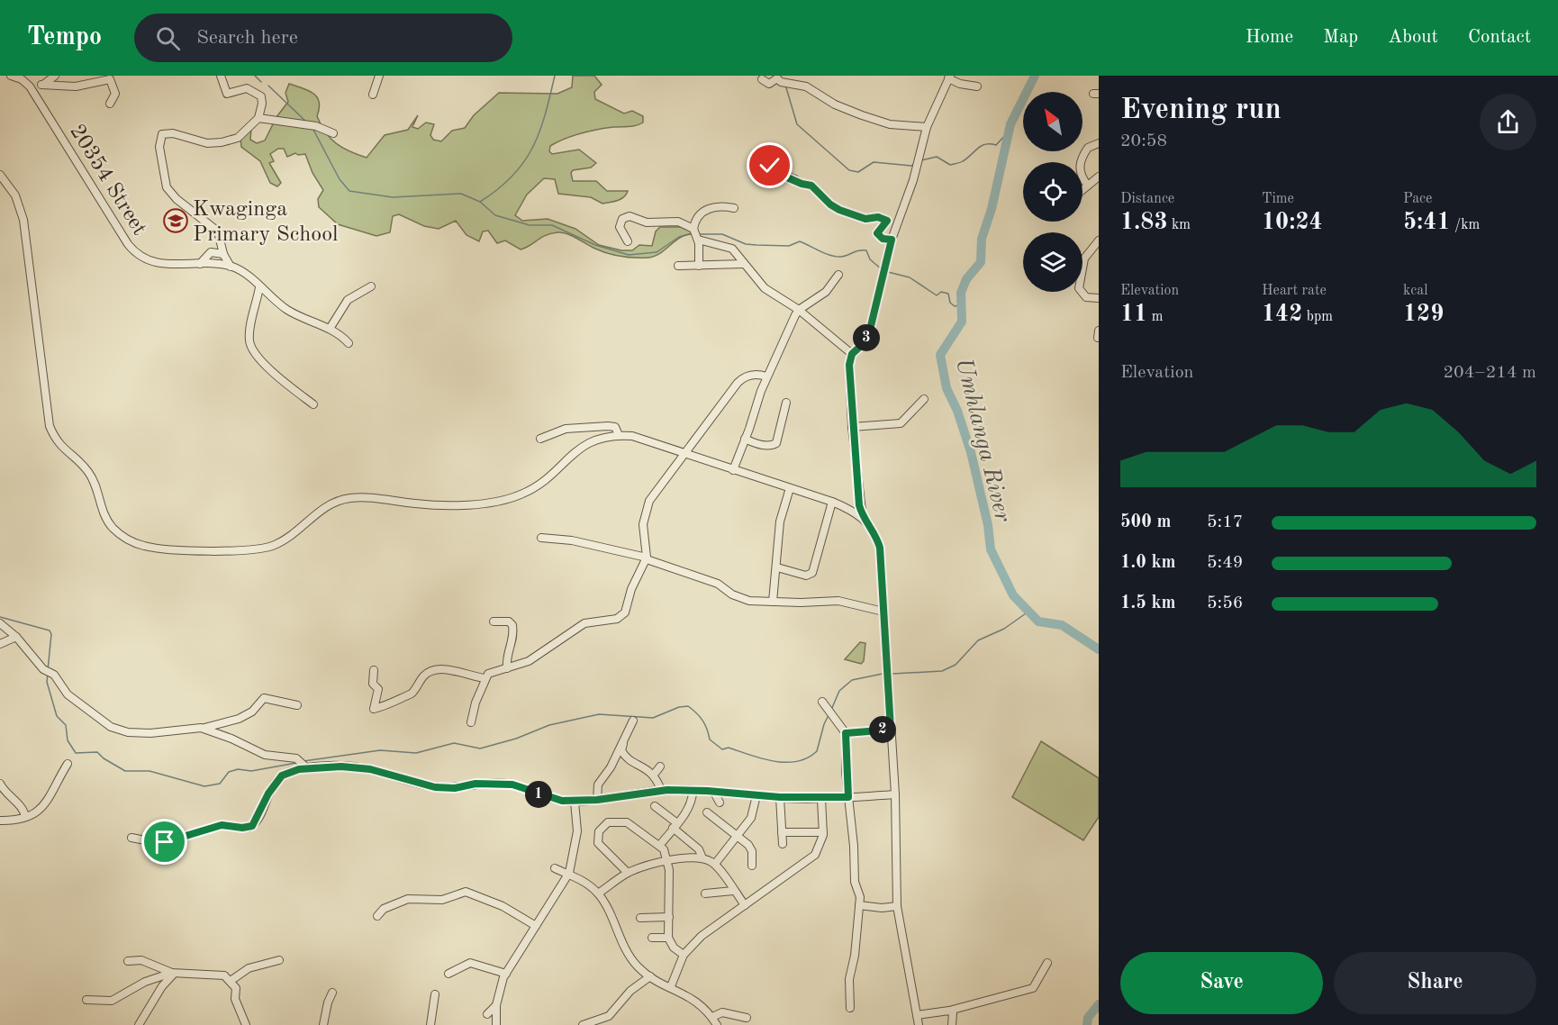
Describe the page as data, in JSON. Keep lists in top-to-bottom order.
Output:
{
  "streets": {
    "street": ["20354 Street"]
  },
  "water": ["Umhlanga River"],
  "places": {
    "school or university": ["Kwaginga Primary School"]
  },
  "north": "top left",
  "page": {
    "header": "Tempo",
    "search": "Search here",
    "nav": [
      "Home",
      "Map",
      "About",
      "Contact"
    ],
    "heading": ["Evening run", "20:58"],
    "stats": [
      ["Distance", "1.83 km"],
      ["Time", "10:24"],
      ["Pace", "5:41 /km"],
      ["Elevation", "11 m"],
      ["Heart rate", "142 bpm"],
      ["kcal", "129"]
    ],
    "pins": ["3", "2", "1"],
    "chart": ["Elevation", "204–214 m"],
    "list": [
      {
        "name": "500 m",
        "note": "5:17"
      },
      {
        "name": "1.0 km",
        "note": "5:49"
      },
      {
        "name": "1.5 km",
        "note": "5:56"
      }
    ],
    "buttons": ["Save", "Share"]
  }
}
